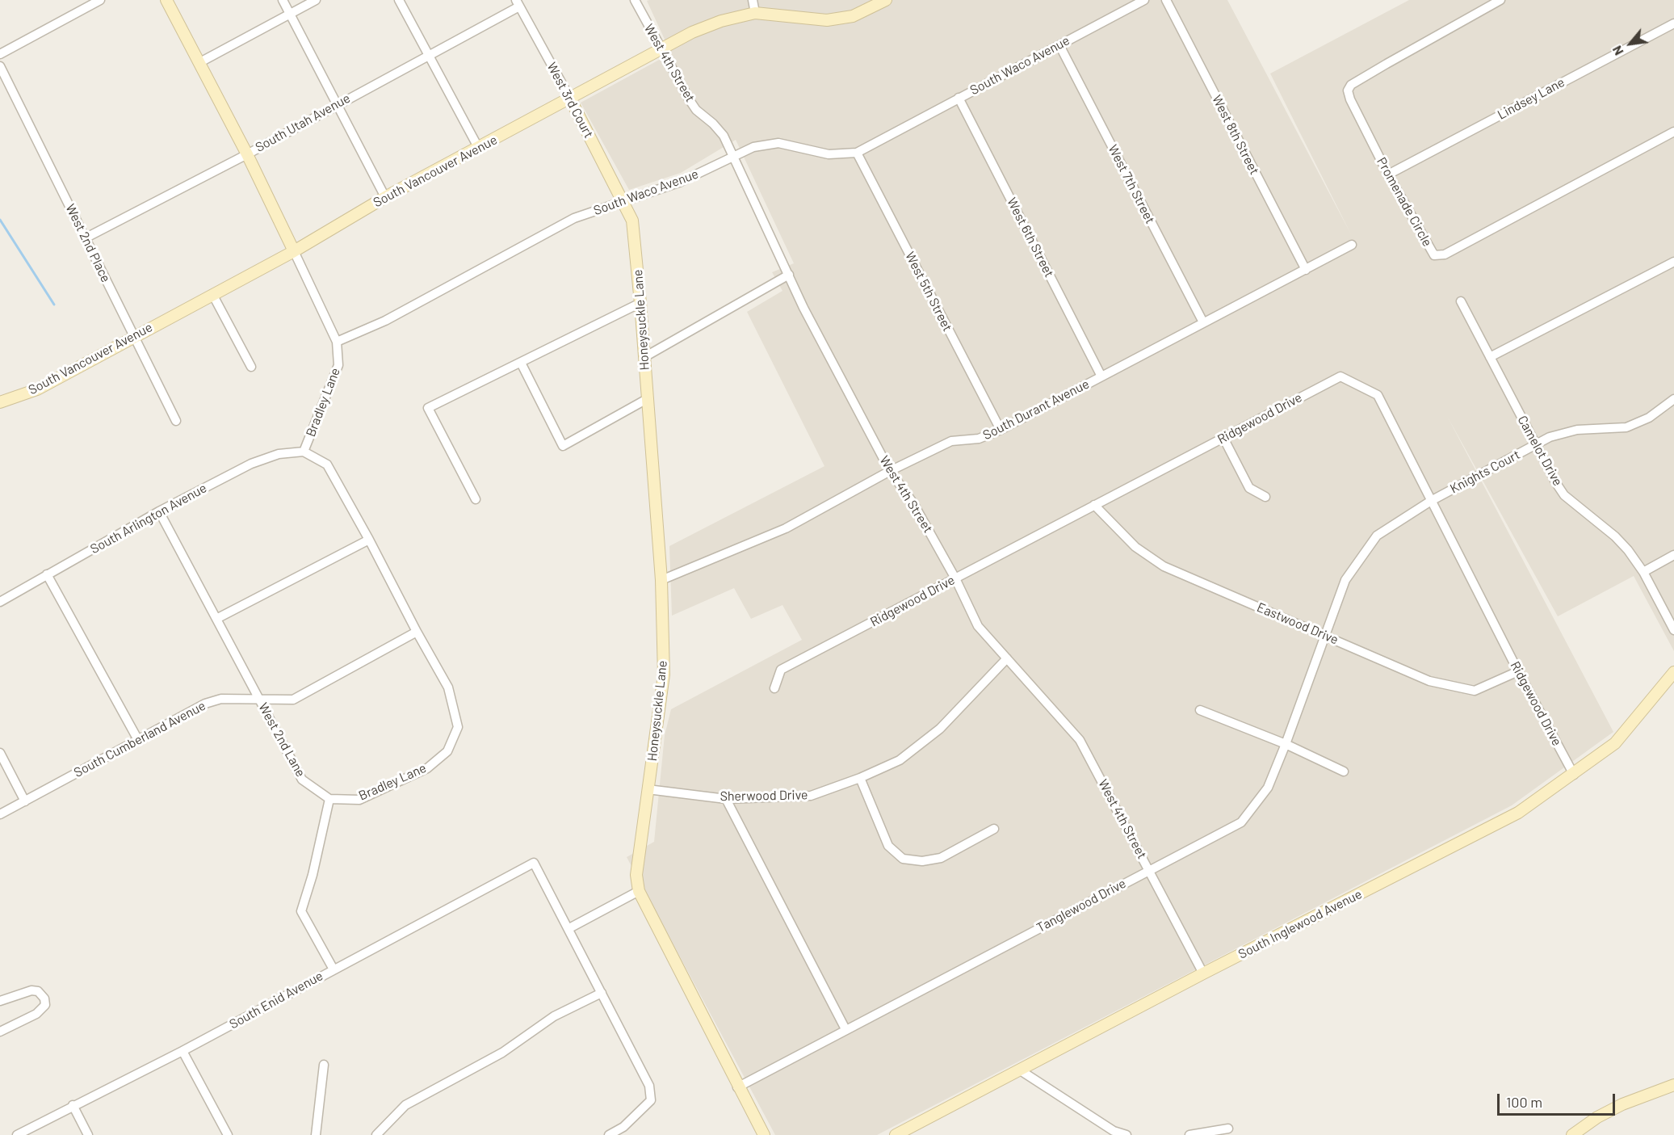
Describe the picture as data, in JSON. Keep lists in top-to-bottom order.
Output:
{
  "streets": {
    "street": [
      "West 4th Street",
      "South Waco Avenue",
      "Lindsey Lane",
      "West 3rd Court",
      "South Utah Avenue",
      "West 8th Street",
      "South Vancouver Avenue",
      "West 7th Street",
      "Promenade Circle",
      "West 6th Street",
      "West 2nd Place",
      "West 5th Street",
      "Honeysuckle Lane",
      "Bradley Lane",
      "South Durant Avenue",
      "Ridgewood Drive",
      "Camelot Drive",
      "Knights Court",
      "South Arlington Avenue",
      "Eastwood Drive",
      "South Cumberland Avenue",
      "West 2nd Lane",
      "Sherwood Drive",
      "Tanglewood Drive",
      "South Inglewood Avenue",
      "South Enid Avenue"
    ]
  },
  "crossings": [
    ["West 4th Street", "South Waco Avenue"],
    ["West 4th Street", "South Vancouver Avenue"],
    ["West 4th Street", "South Durant Avenue"],
    ["West 4th Street", "Ridgewood Drive"],
    ["West 4th Street", "Sherwood Drive"],
    ["West 4th Street", "Tanglewood Drive"],
    ["West 4th Street", "South Inglewood Avenue"],
    ["South Waco Avenue", "West 3rd Court"],
    ["South Waco Avenue", "West 7th Street"],
    ["South Waco Avenue", "West 6th Street"],
    ["South Waco Avenue", "West 5th Street"],
    ["South Waco Avenue", "Honeysuckle Lane"],
    ["South Waco Avenue", "Bradley Lane"],
    ["Lindsey Lane", "Promenade Circle"],
    ["West 3rd Court", "South Utah Avenue"],
    ["West 3rd Court", "South Vancouver Avenue"],
    ["West 3rd Court", "Honeysuckle Lane"],
    ["South Utah Avenue", "West 2nd Place"],
    ["South Utah Avenue", "Bradley Lane"],
    ["West 8th Street", "South Durant Avenue"],
    ["South Vancouver Avenue", "West 2nd Place"],
    ["South Vancouver Avenue", "Bradley Lane"],
    ["West 7th Street", "South Durant Avenue"],
    ["West 6th Street", "South Durant Avenue"],
    ["West 5th Street", "South Durant Avenue"],
    ["Honeysuckle Lane", "South Durant Avenue"],
    ["Honeysuckle Lane", "Sherwood Drive"],
    ["Honeysuckle Lane", "Tanglewood Drive"],
    ["Bradley Lane", "South Arlington Avenue"],
    ["Bradley Lane", "South Cumberland Avenue"],
    ["Bradley Lane", "West 2nd Lane"],
    ["Ridgewood Drive", "Knights Court"],
    ["Ridgewood Drive", "Eastwood Drive"],
    ["Ridgewood Drive", "Tanglewood Drive"],
    ["Ridgewood Drive", "South Inglewood Avenue"],
    ["Camelot Drive", "Knights Court"],
    ["Knights Court", "Tanglewood Drive"],
    ["South Arlington Avenue", "West 2nd Lane"],
    ["Eastwood Drive", "Tanglewood Drive"],
    ["South Cumberland Avenue", "West 2nd Lane"]
  ],
  "scale_bar": "100 m",
  "north": "bottom left"
}
